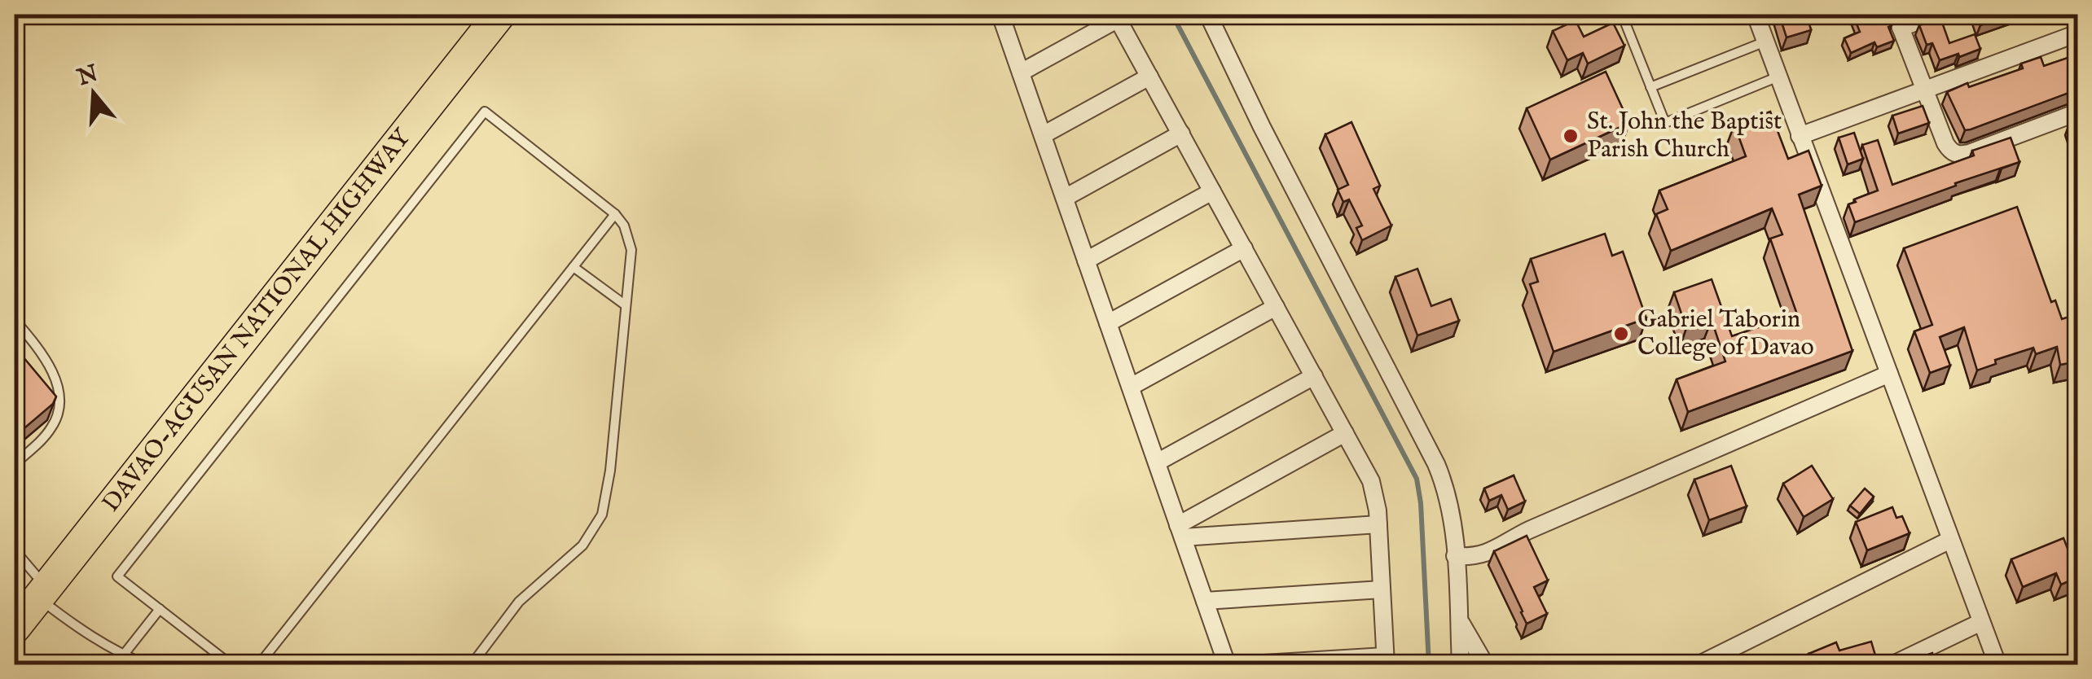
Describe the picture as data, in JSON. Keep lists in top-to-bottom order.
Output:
{
  "streets": {
    "highway": ["DAVAO-AGUSAN NATIONAL HIGHWAY"]
  },
  "places": ["St. John the Baptist Parish Church", "Gabriel Taborin College of Davao"],
  "north": "top"
}
